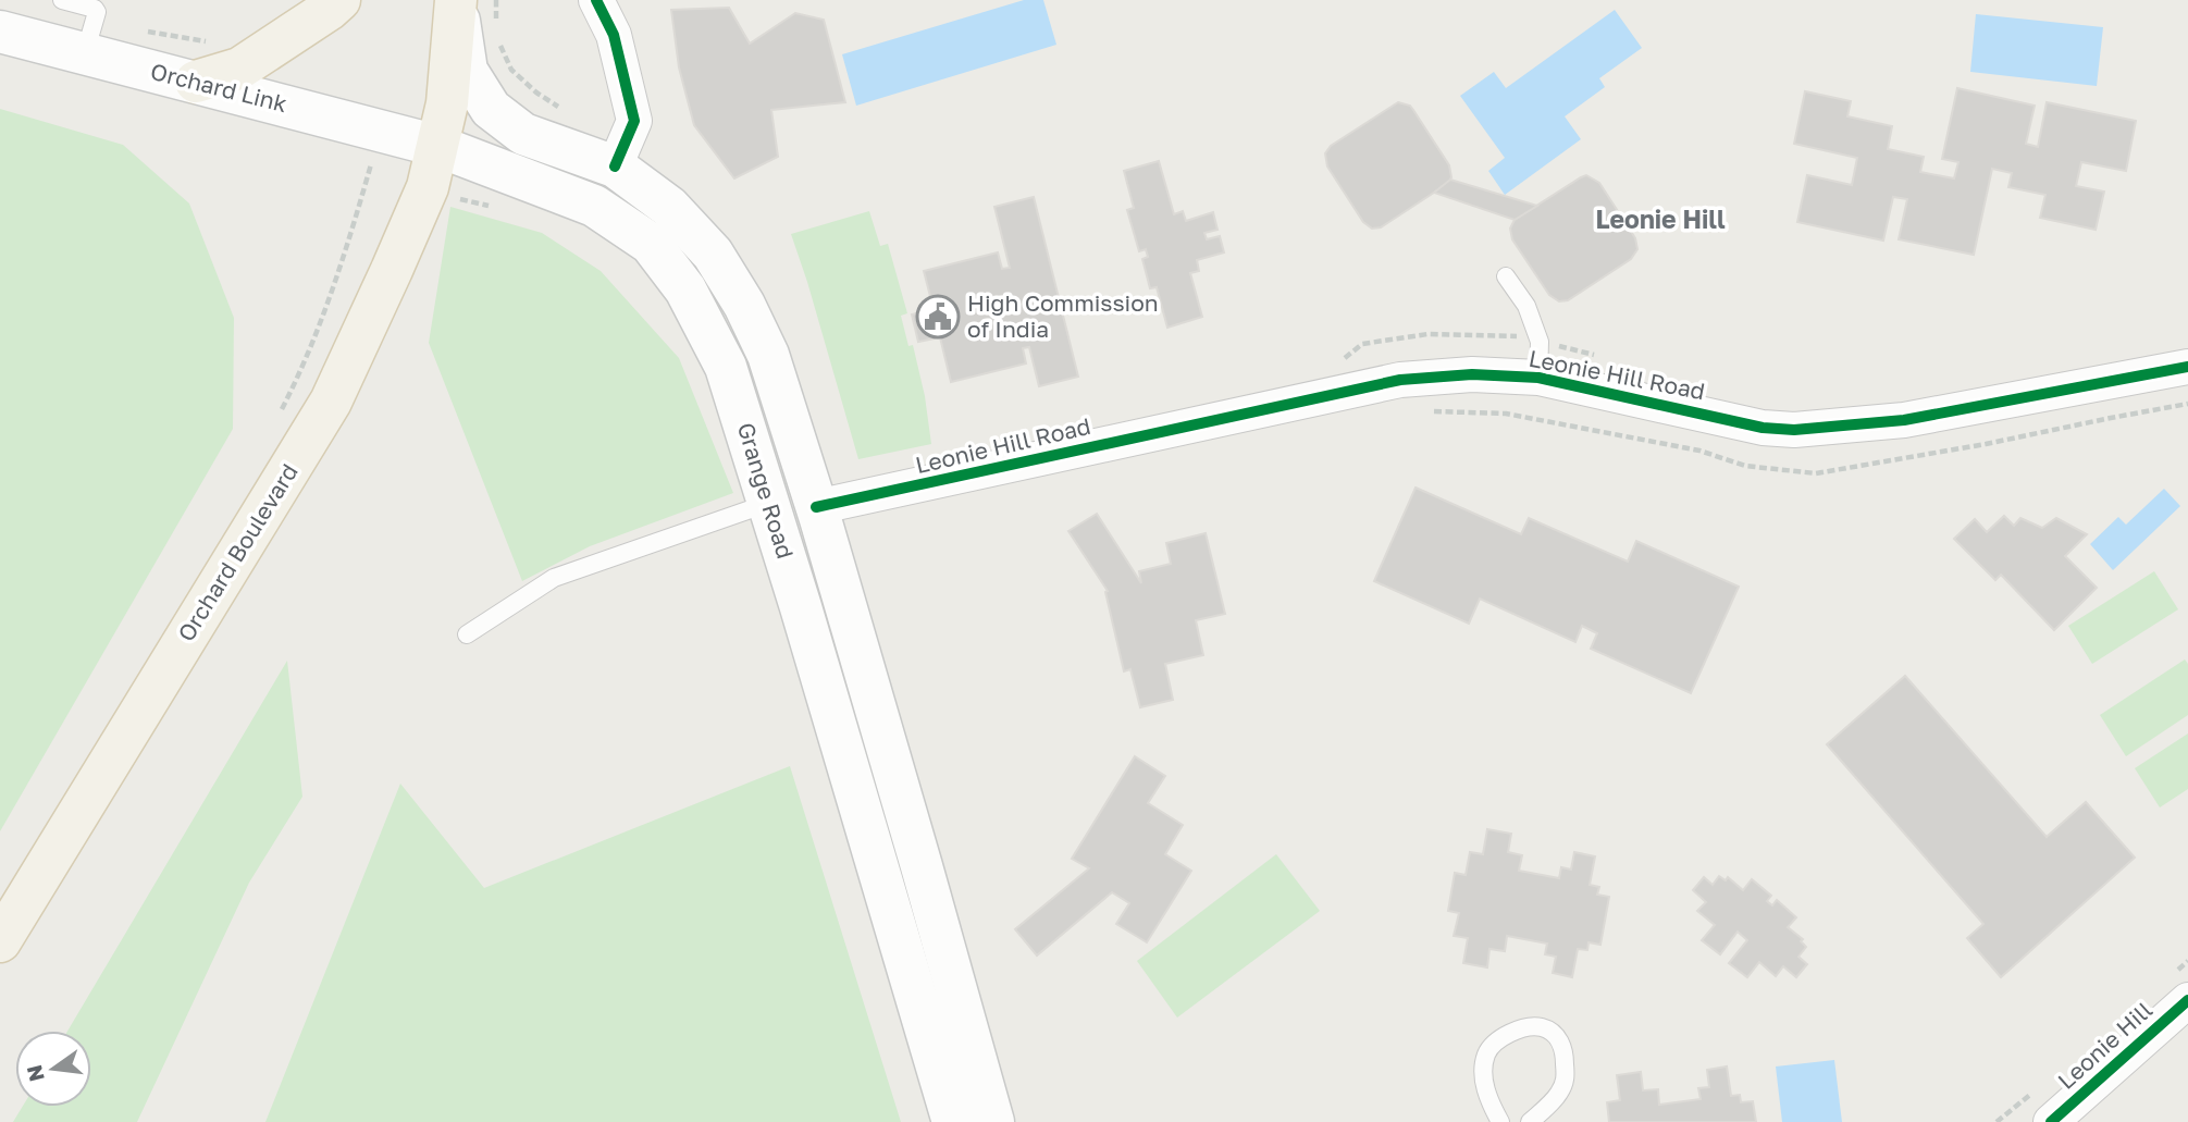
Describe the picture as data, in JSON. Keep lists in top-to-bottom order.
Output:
{
  "streets": {
    "main road": ["Orchard Link", "Grange Road", "Orchard Boulevard"],
    "street": ["Leonie Hill Road", "Leonie Hill"]
  },
  "crossings": [
    ["Orchard Link", "Grange Road"],
    ["Orchard Link", "Orchard Boulevard"],
    ["Leonie Hill Road", "Grange Road"],
    ["Grange Road", "Orchard Boulevard"]
  ],
  "districts": ["Leonie Hill"],
  "places": {
    "public building": ["High Commission of India"]
  },
  "north": "left"
}
